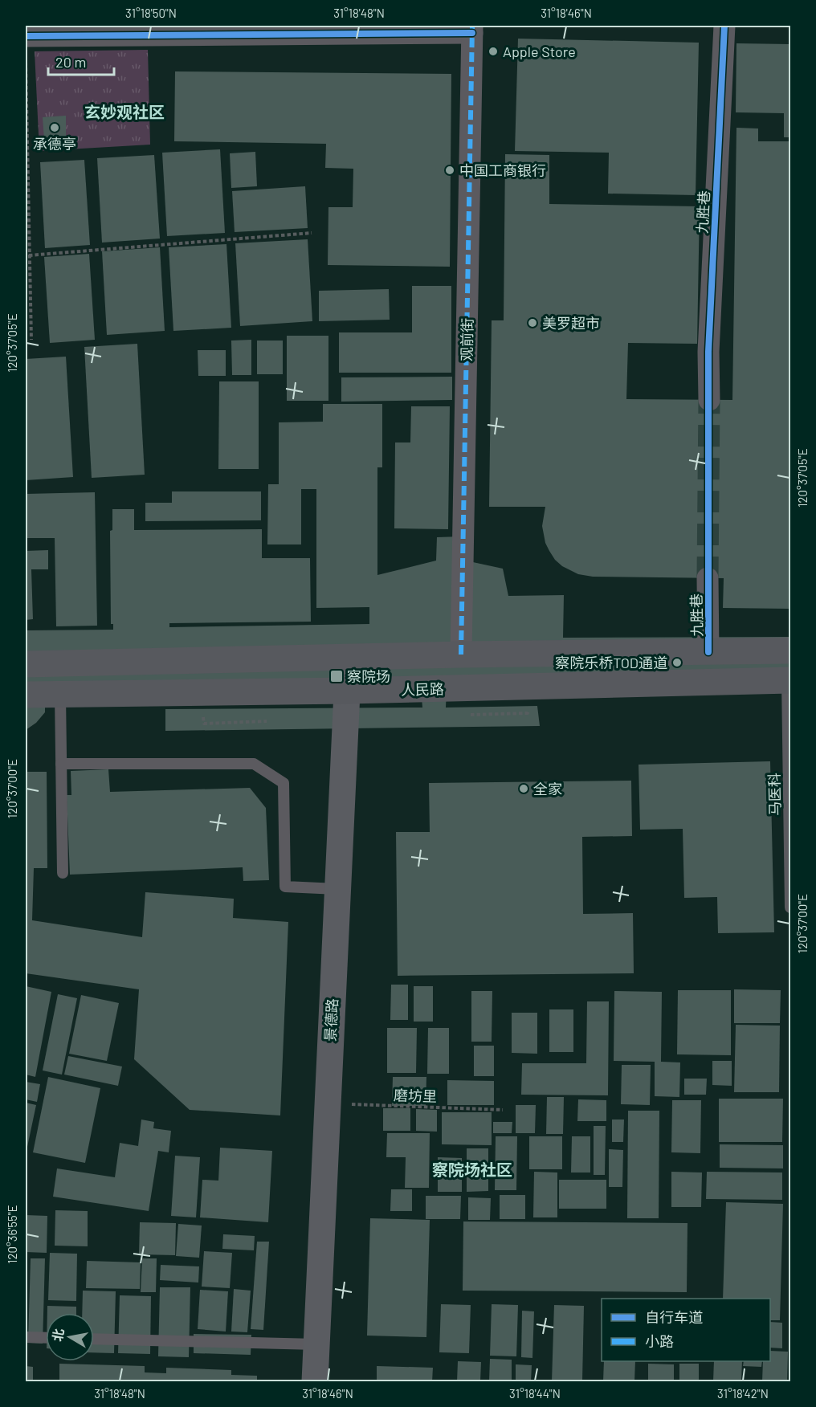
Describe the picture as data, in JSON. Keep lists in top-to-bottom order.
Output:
{
  "streets": {
    "main road": ["人民路", "景德路"],
    "street": ["九胜巷", "观前街"],
    "lane": ["马医科"],
    "path": ["磨坊里"]
  },
  "crossings": [
    ["人民路", "马医科"],
    ["人民路", "景德路"],
    ["景德路", "磨坊里"]
  ],
  "districts": ["玄妙观社区", "察院场社区"],
  "places": {
    "other": [
      "Apple Store",
      "承德亭",
      "中国工商银行",
      "美罗超市",
      "察院乐桥TOD通道",
      "全家"
    ],
    "transit": ["察院场"]
  },
  "legend": ["自行车道", "小路"],
  "scale_bar": "20 m",
  "north": "left",
  "coordinates": [
    "31°18'50\"N",
    "31°18'48\"N",
    "31°18'46\"N",
    "120°37'05\"E",
    "120°37'00\"E",
    "120°36'55\"E",
    "31°18'44\"N",
    "31°18'42\"N"
  ]
}
